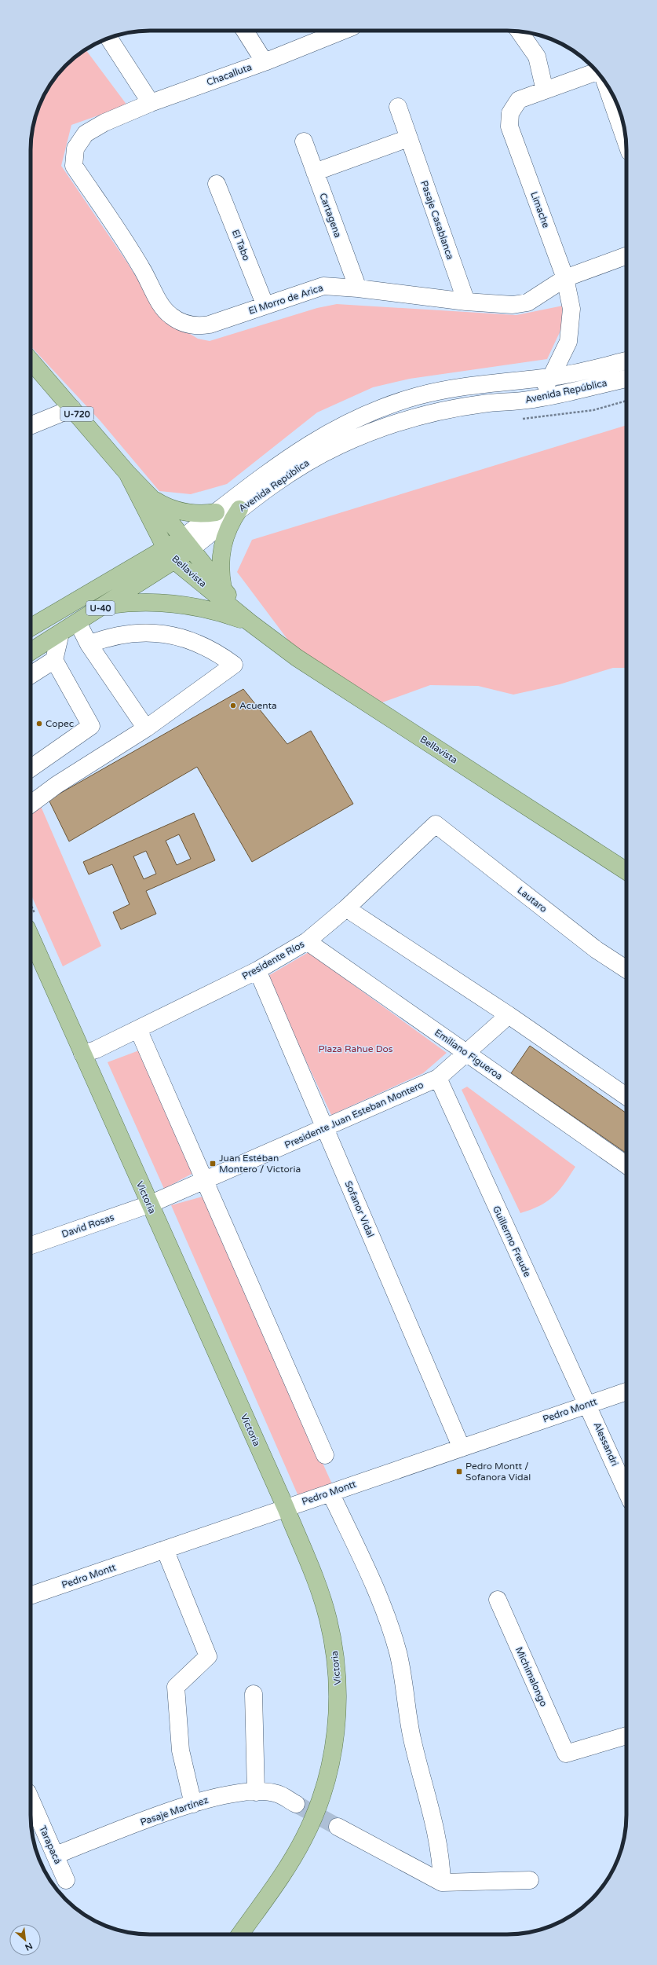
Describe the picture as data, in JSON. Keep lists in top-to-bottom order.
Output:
{
  "streets": {
    "main road": [
      "Avenida República",
      "U-720",
      "Bellavista",
      "U-40",
      "Victoria"
    ],
    "street": [
      "Chacalluta",
      "Limache",
      "Cartagena",
      "Pasaje Casablanca",
      "El Tabo",
      "El Morro de Arica",
      "Lautaro",
      "Presidente Ríos",
      "Emiliano Figueroa",
      "Presidente Juan Esteban Montero",
      "Sofanor Vidal",
      "David Rosas",
      "Guillermo Freude",
      "Pedro Montt",
      "Alessandri",
      "Michimalongo",
      "Pasaje Martínez",
      "Tarapacá"
    ]
  },
  "crossings": [
    ["Chacalluta", "El Morro de Arica"],
    ["Limache", "El Morro de Arica"],
    ["Limache", "Avenida República"],
    ["Cartagena", "El Morro de Arica"],
    ["Pasaje Casablanca", "El Morro de Arica"],
    ["El Tabo", "El Morro de Arica"],
    ["Avenida República", "Bellavista"],
    ["Lautaro", "Presidente Ríos"],
    ["Presidente Ríos", "Emiliano Figueroa"],
    ["Presidente Ríos", "Victoria"],
    ["Presidente Ríos", "Sofanor Vidal"],
    ["Emiliano Figueroa", "Presidente Juan Esteban Montero"],
    ["Presidente Juan Esteban Montero", "Victoria"],
    ["Presidente Juan Esteban Montero", "Sofanor Vidal"],
    ["Presidente Juan Esteban Montero", "David Rosas"],
    ["Presidente Juan Esteban Montero", "Guillermo Freude"],
    ["Victoria", "David Rosas"],
    ["Victoria", "Pedro Montt"],
    ["Sofanor Vidal", "Pedro Montt"],
    ["Guillermo Freude", "Pedro Montt"],
    ["Guillermo Freude", "Alessandri"],
    ["Pedro Montt", "Alessandri"],
    ["Pasaje Martínez", "Tarapacá"]
  ],
  "parks": ["Plaza Rahue Dos"],
  "places": {
    "other": ["Acuenta", "Copec"],
    "transit": ["Juan Estéban Montero / Victoria", "Pedro Montt / Sofanora Vidal"]
  },
  "north": "bottom right"
}
